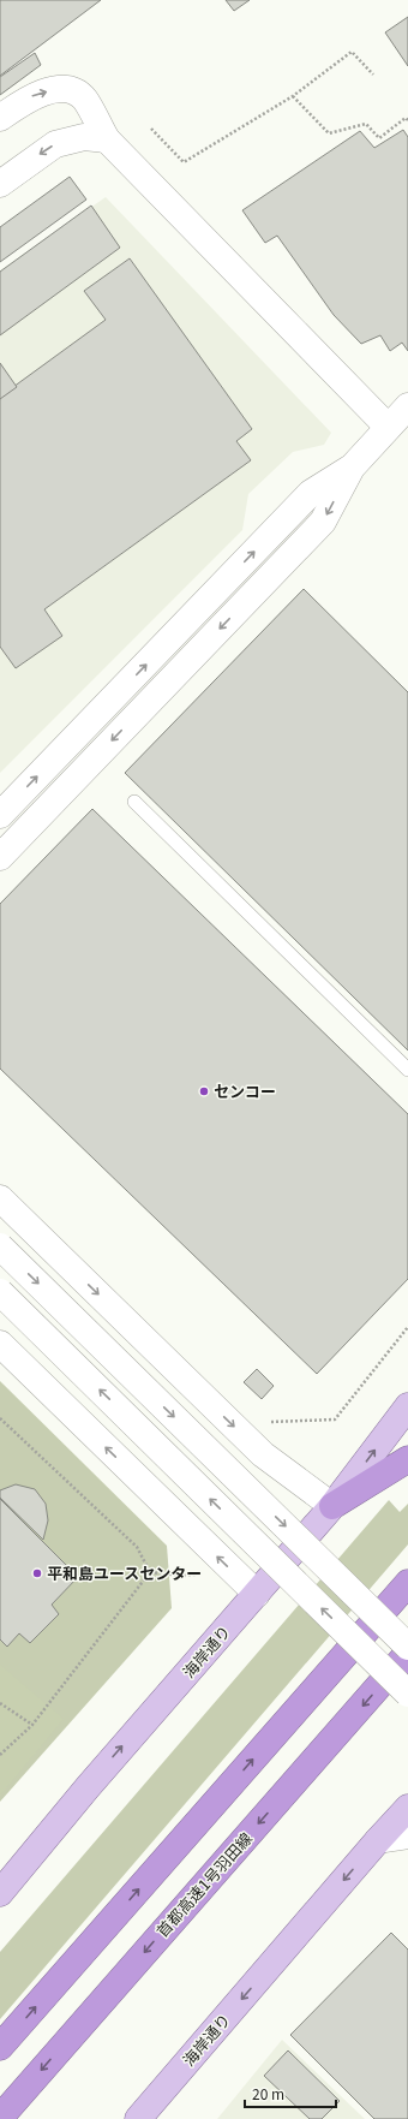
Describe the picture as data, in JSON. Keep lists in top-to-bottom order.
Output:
{
  "streets": {
    "highway": ["首都高速1号羽田線"],
    "main road": ["海岸通り"]
  },
  "places": ["センコー", "平和島ユースセンター"],
  "scale_bar": "20 m"
}
